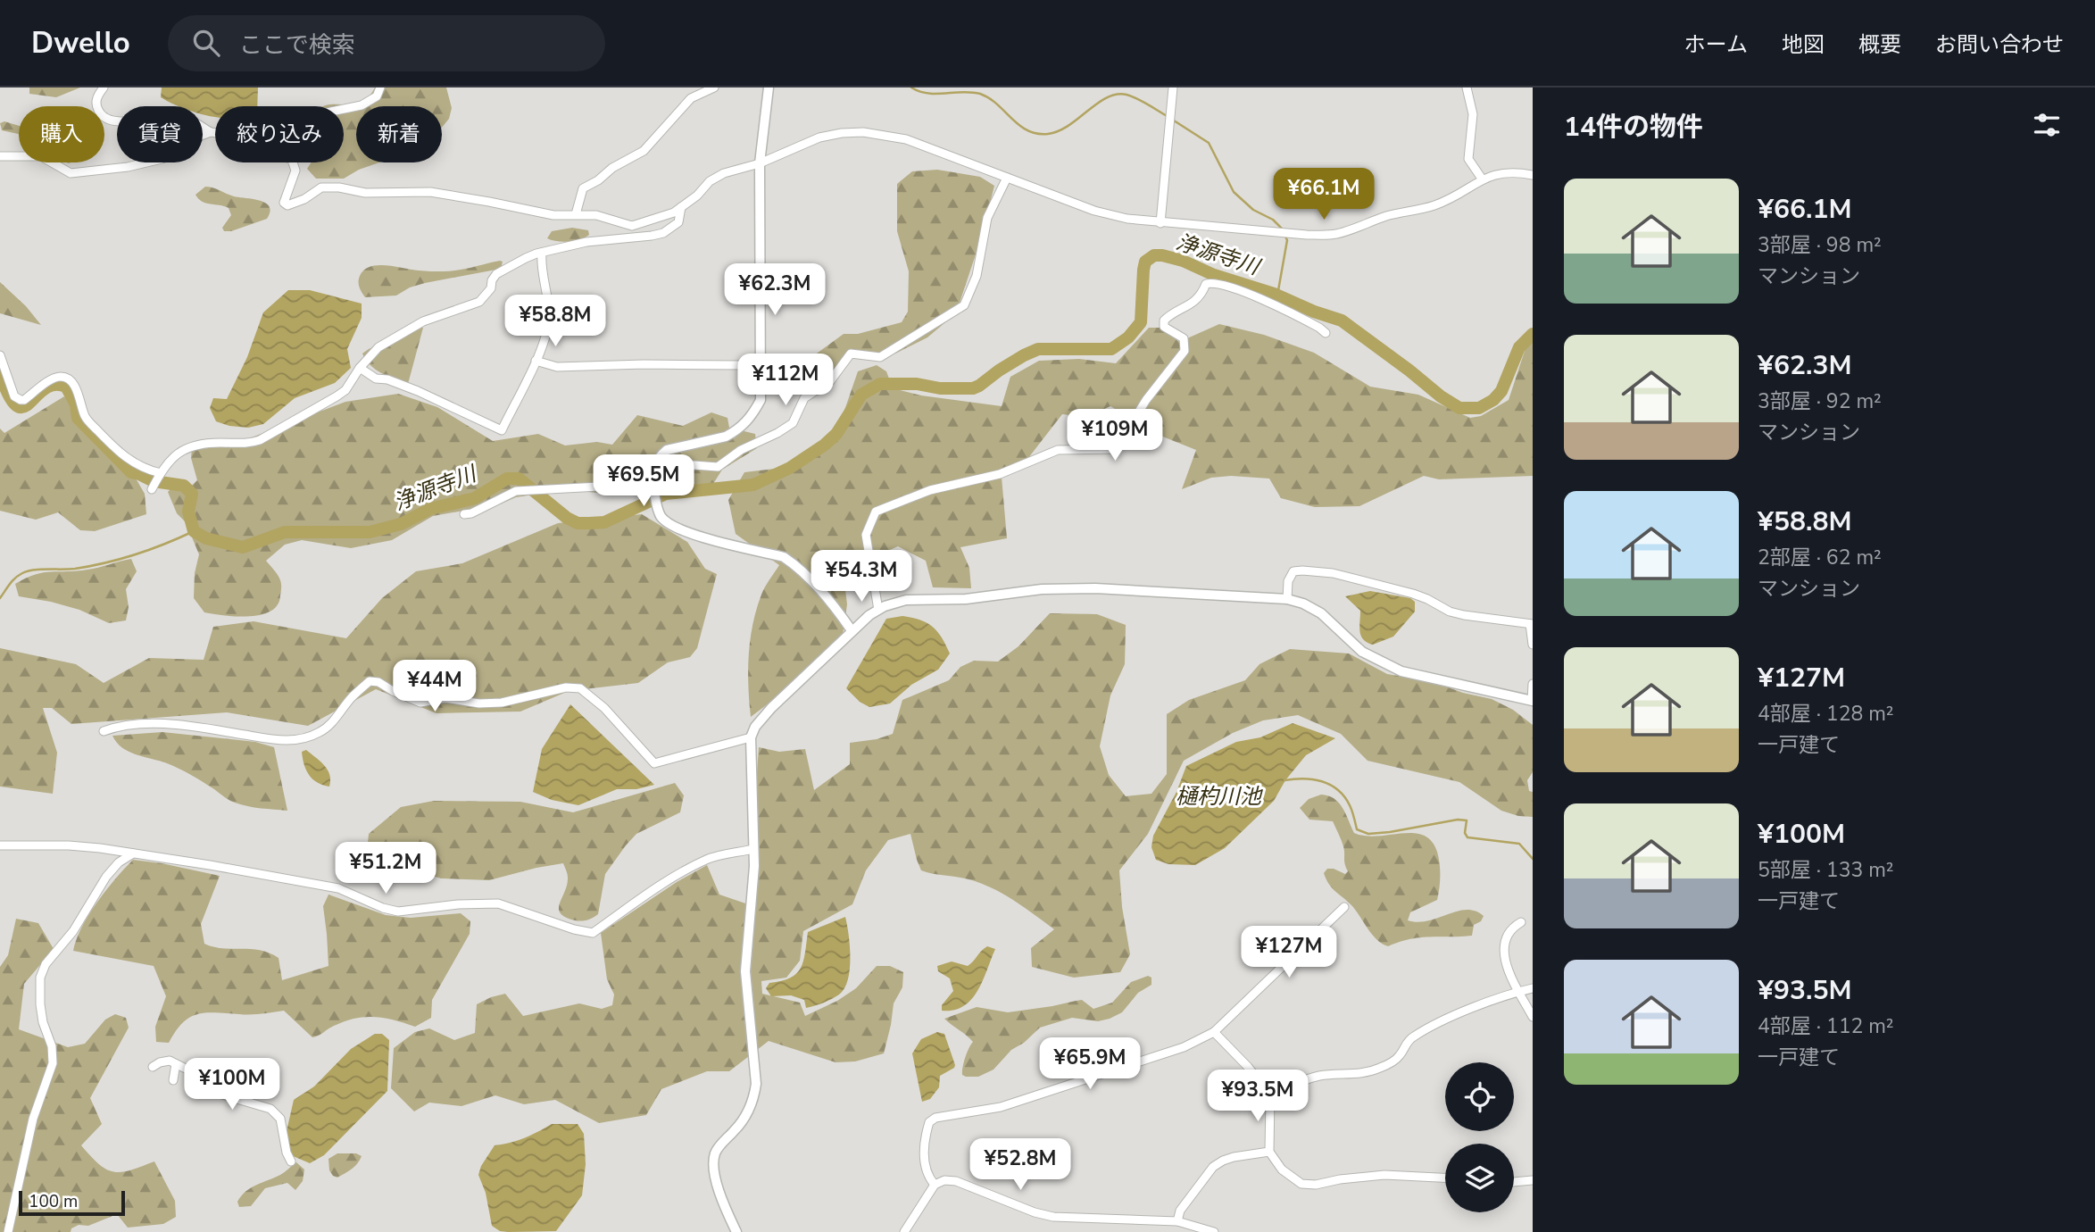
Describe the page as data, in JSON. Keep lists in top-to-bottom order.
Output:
{
  "water": ["浄源寺川", "樋杓川池"],
  "scale_bar": "100 m",
  "page": {
    "header": "Dwello",
    "search": "ここで検索",
    "nav": [
      "ホーム",
      "地図",
      "概要",
      "お問い合わせ"
    ],
    "heading": "14件の物件",
    "chip": [
      "購入",
      "賃貸",
      "絞り込み",
      "新着"
    ],
    "list": [
      {
        "name": "¥66.1M",
        "note": "3部屋 · 98 m² · マンション"
      },
      {
        "name": "¥62.3M",
        "note": "3部屋 · 92 m² · マンション"
      },
      {
        "name": "¥58.8M",
        "note": "2部屋 · 62 m² · マンション"
      },
      {
        "name": "¥127M",
        "note": "4部屋 · 128 m² · 一戸建て"
      },
      {
        "name": "¥100M",
        "note": "5部屋 · 133 m² · 一戸建て"
      },
      {
        "name": "¥93.5M",
        "note": "4部屋 · 112 m² · 一戸建て"
      }
    ],
    "price": [
      "¥66.1M",
      "¥62.3M",
      "¥58.8M",
      "¥112M",
      "¥109M",
      "¥69.5M",
      "¥54.3M",
      "¥44M",
      "¥51.2M",
      "¥127M",
      "¥65.9M",
      "¥100M",
      "¥93.5M",
      "¥52.8M"
    ],
    "scale": "100 m"
  }
}
